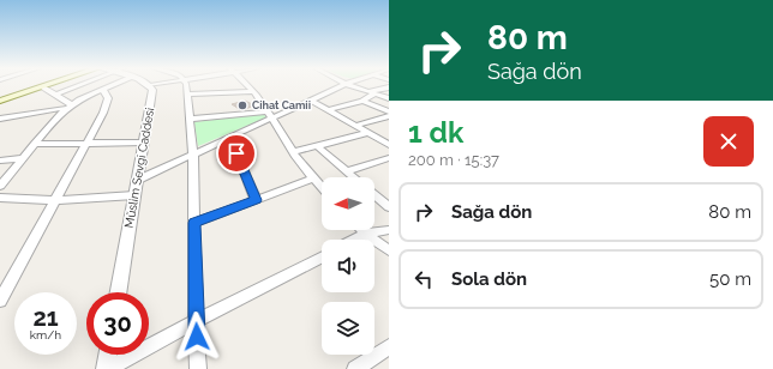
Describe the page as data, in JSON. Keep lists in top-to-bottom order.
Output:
{
  "streets": {
    "street": ["Müslim Sevgi Caddesi"]
  },
  "places": ["Cihat Camii"],
  "north": "left",
  "page": {
    "turn": ["80 m", "Sağa dön"],
    "heading": ["1 dk", "200 m · 15:37"],
    "list": [
      {
        "name": "Sağa dön",
        "value": "80 m"
      },
      {
        "name": "Sola dön",
        "value": "50 m"
      }
    ],
    "speed": "21 km/h",
    "limit": "30"
  }
}
